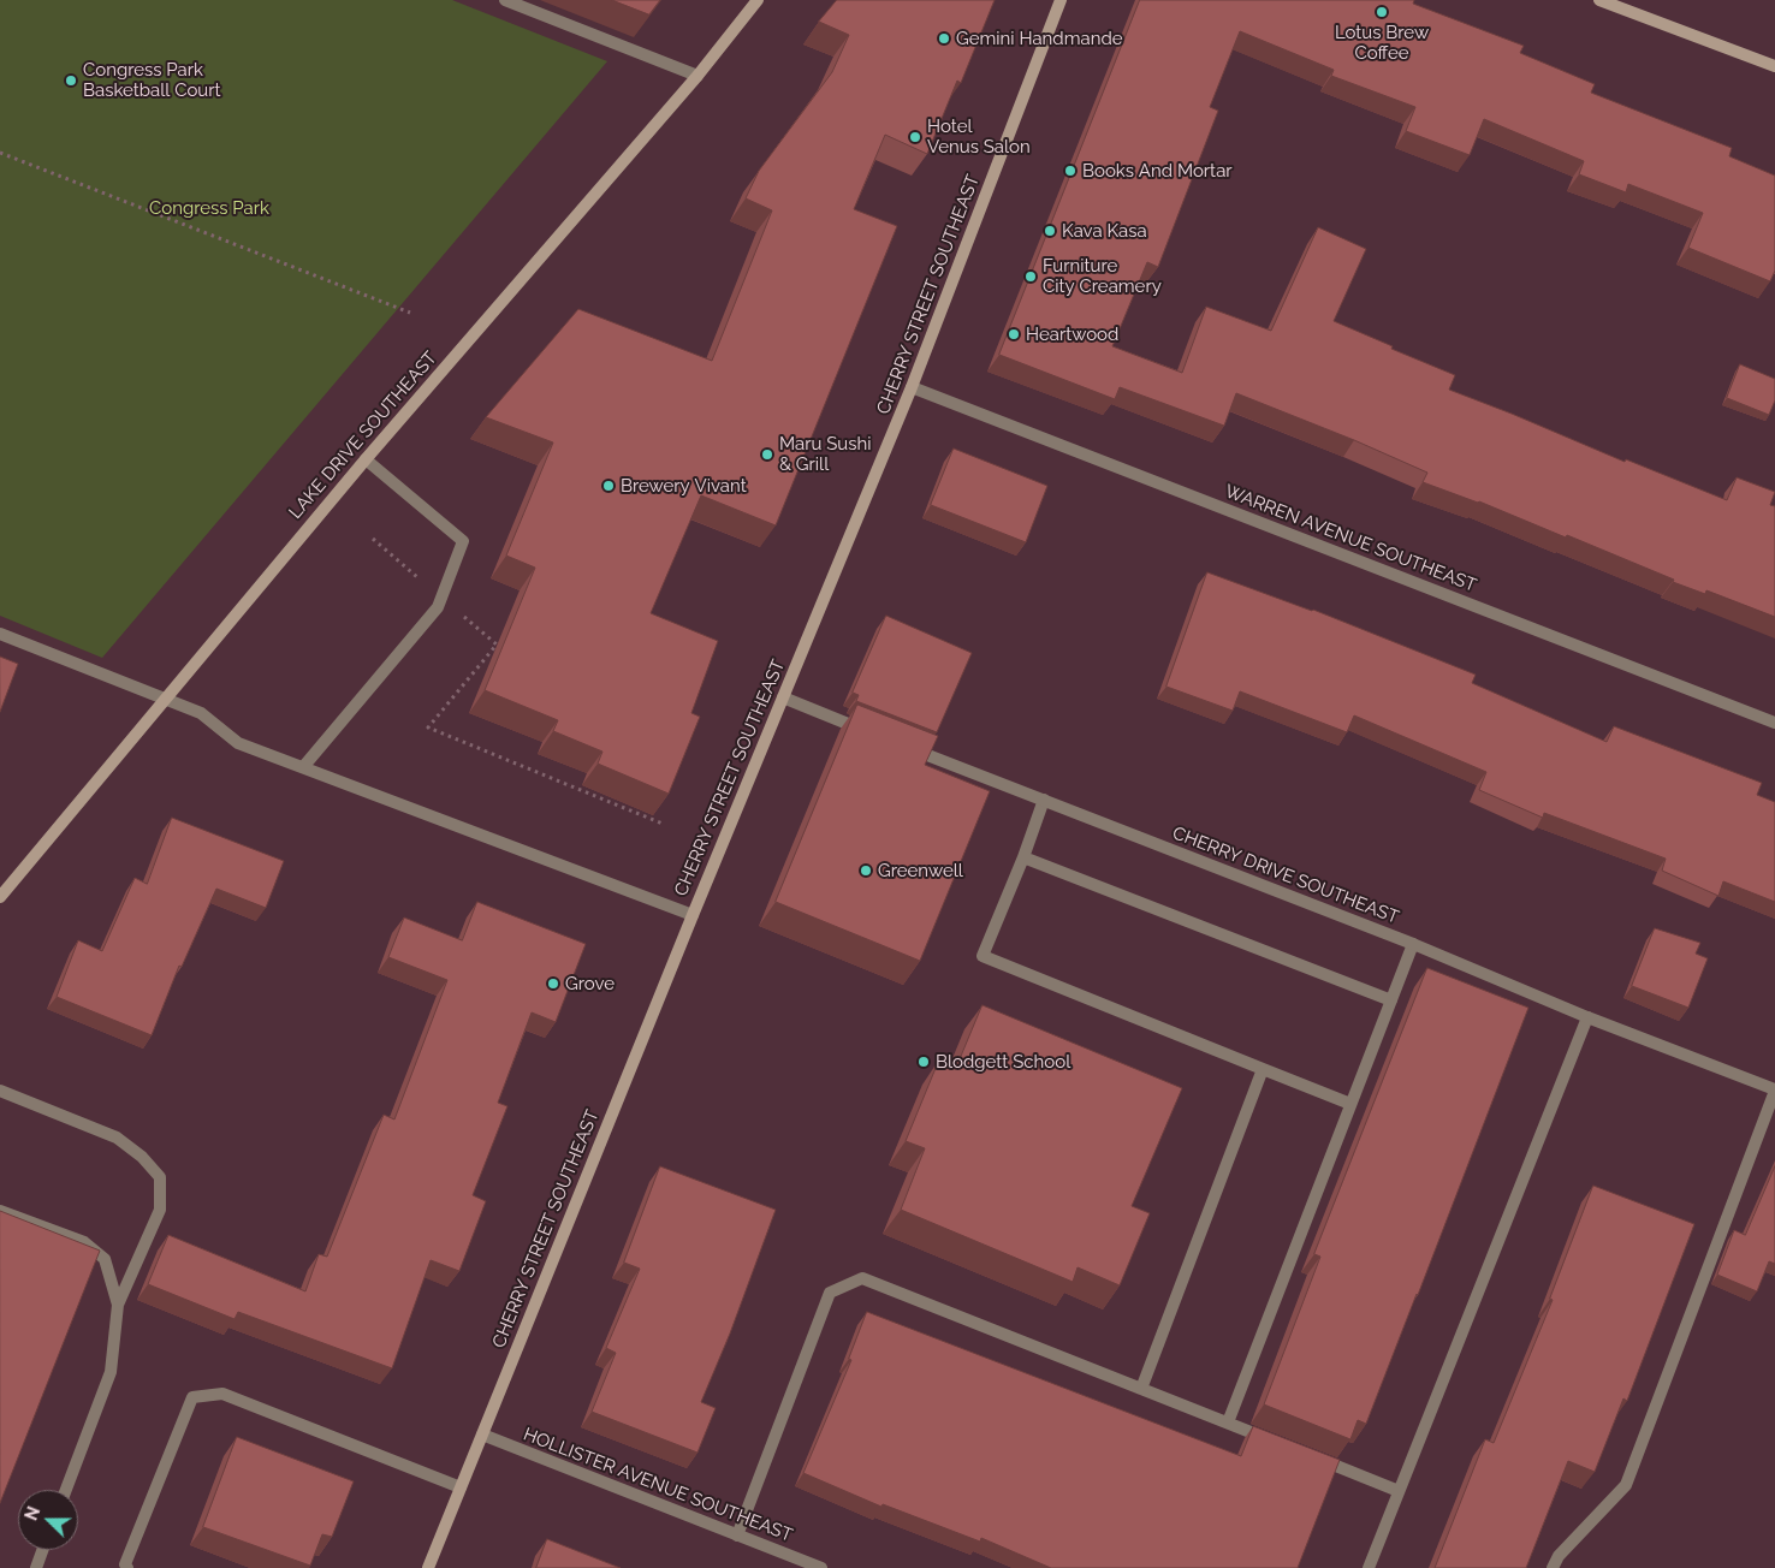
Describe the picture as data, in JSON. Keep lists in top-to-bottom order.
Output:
{
  "streets": {
    "street": [
      "CHERRY STREET SOUTHEAST",
      "LAKE DRIVE SOUTHEAST",
      "WARREN AVENUE SOUTHEAST",
      "CHERRY DRIVE SOUTHEAST",
      "HOLLISTER AVENUE SOUTHEAST"
    ]
  },
  "crossings": [
    ["CHERRY STREET SOUTHEAST", "WARREN AVENUE SOUTHEAST"],
    ["CHERRY STREET SOUTHEAST", "HOLLISTER AVENUE SOUTHEAST"]
  ],
  "parks": ["Congress Park"],
  "places": [
    "Lotus Brew Coffee",
    "Gemini Handmande",
    "Congress Park Basketball Court",
    "Hotel Venus Salon",
    "Books And Mortar",
    "Kava Kasa",
    "Furniture City Creamery",
    "Heartwood",
    "Maru Sushi & Grill",
    "Brewery Vivant",
    "Greenwell",
    "Grove",
    "Blodgett School"
  ],
  "north": "left"
}
